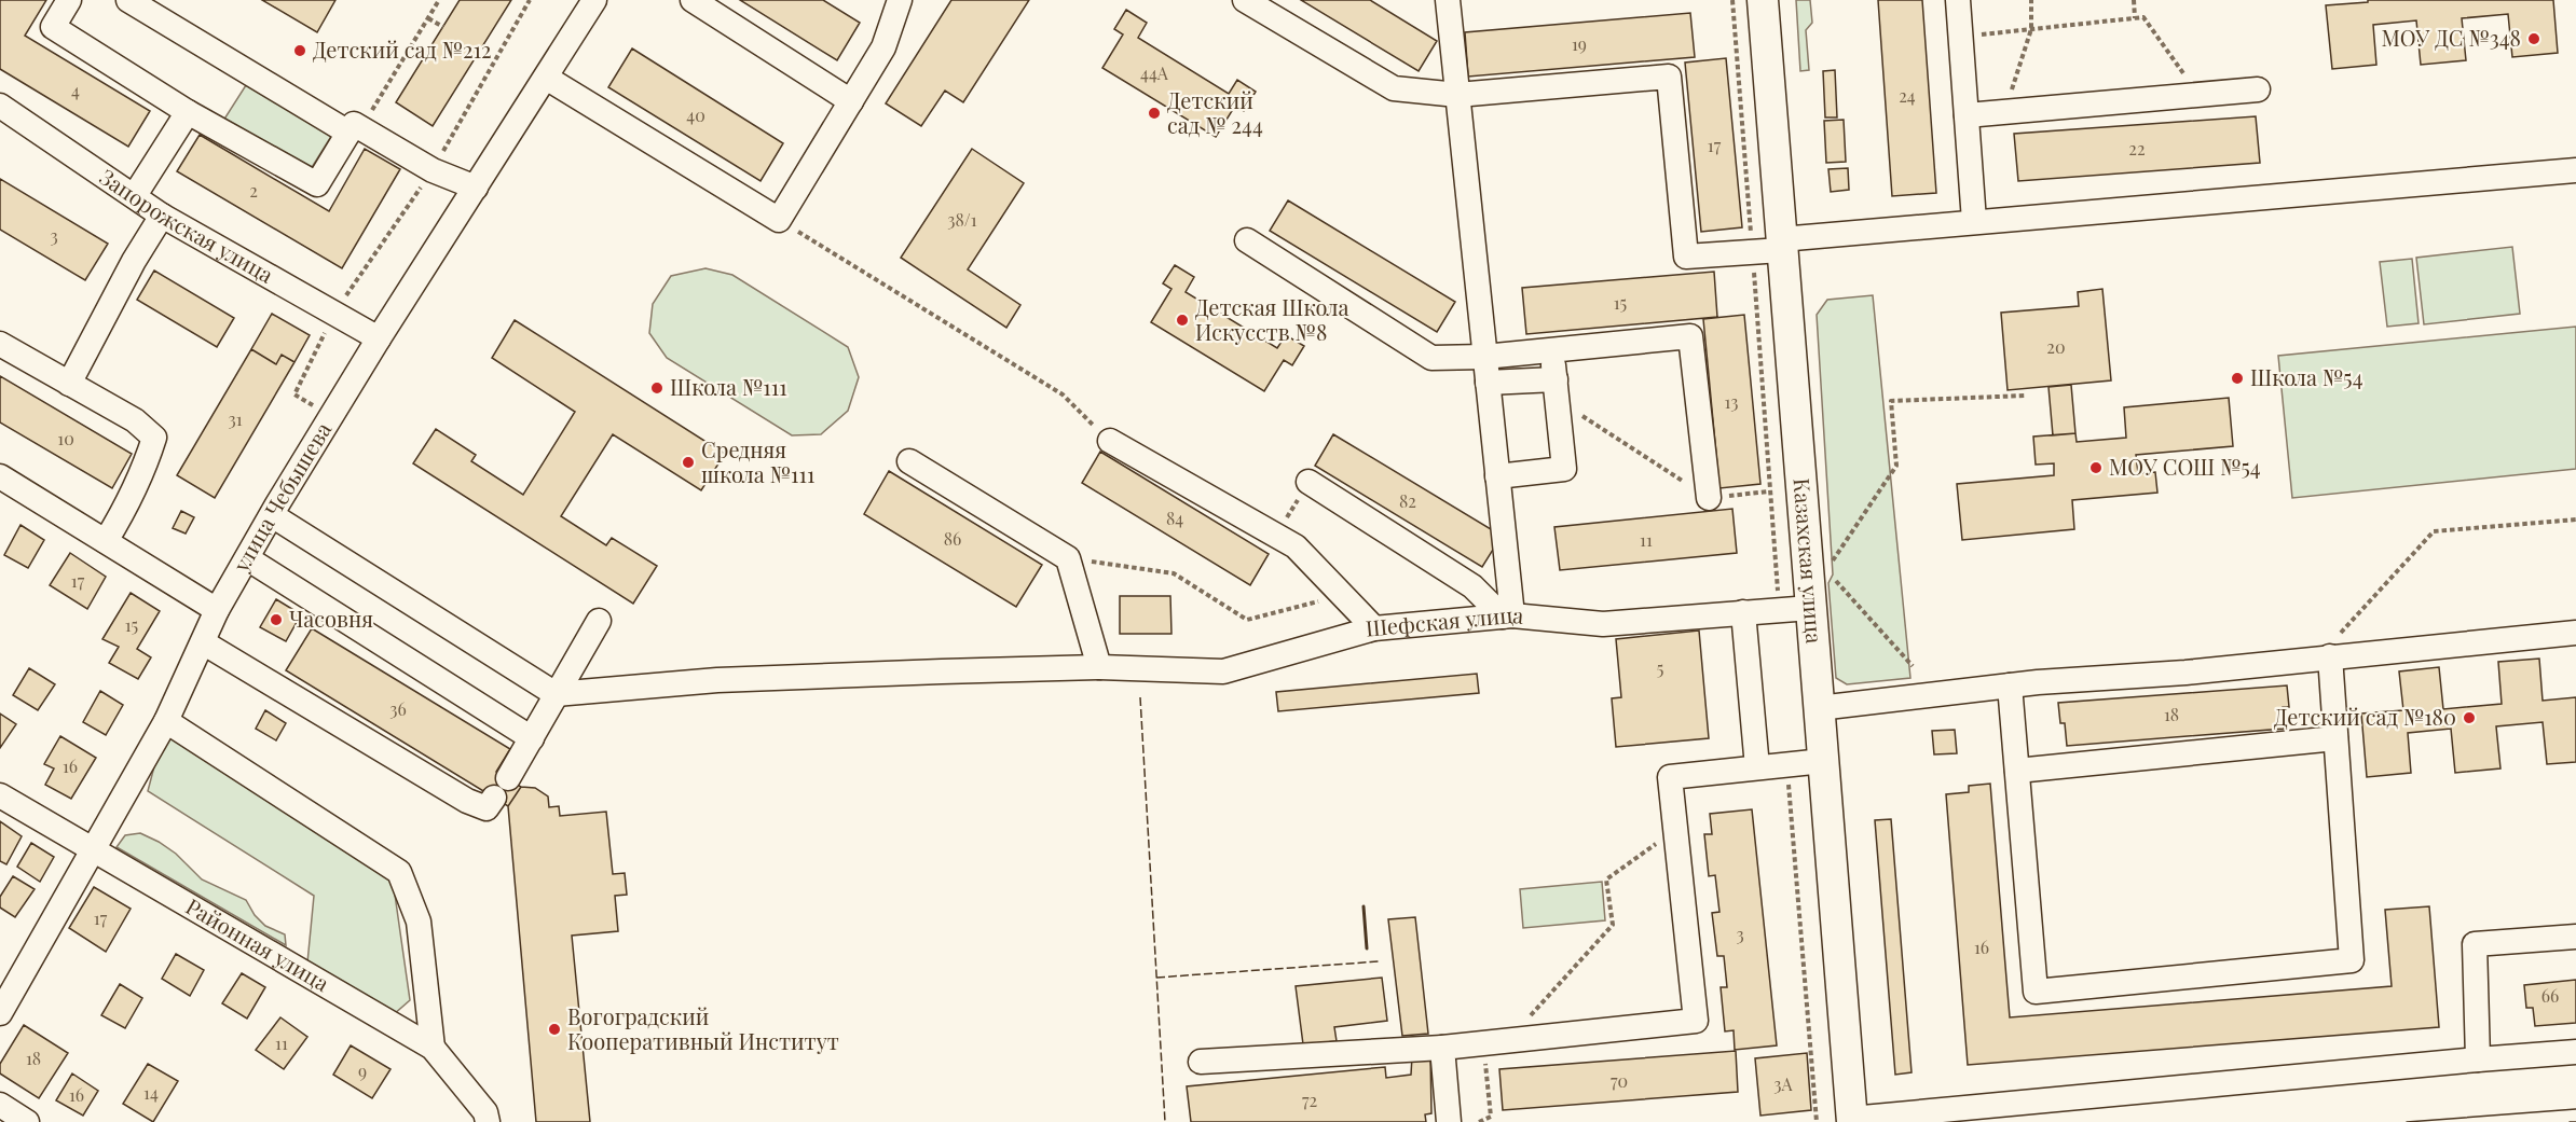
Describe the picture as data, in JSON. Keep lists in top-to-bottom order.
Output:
{
  "streets": {
    "main road": ["Казахская улица"],
    "street": [
      "Запорожская улица",
      "улица Чебышева",
      "Шефская улица",
      "Районная улица"
    ]
  },
  "crossings": [
    ["Запорожская улица", "улица Чебышева"],
    ["улица Чебышева", "Районная улица"],
    ["Казахская улица", "Шефская улица"]
  ],
  "places": [
    "МОУ ДС №348",
    "Детский сад №212",
    "Детский сад № 244",
    "Детская Школа Искусств №8",
    "Школа №54",
    "Школа №111",
    "Средняя школа №111",
    "МОУ СОШ №54",
    "Часовня",
    "Детский сад №180",
    "Вогоградский Кооперативный Институт"
  ],
  "house_numbers": [
    "19",
    "44А",
    "4",
    "24",
    "40",
    "17",
    "22",
    "2",
    "38/1",
    "3",
    "15",
    "20",
    "13",
    "31",
    "10",
    "82",
    "84",
    "86",
    "11",
    "17",
    "15",
    "5",
    "36",
    "18",
    "16",
    "17",
    "3",
    "16",
    "66",
    "11",
    "18",
    "9",
    "70",
    "3А",
    "14",
    "16",
    "72"
  ]
}
